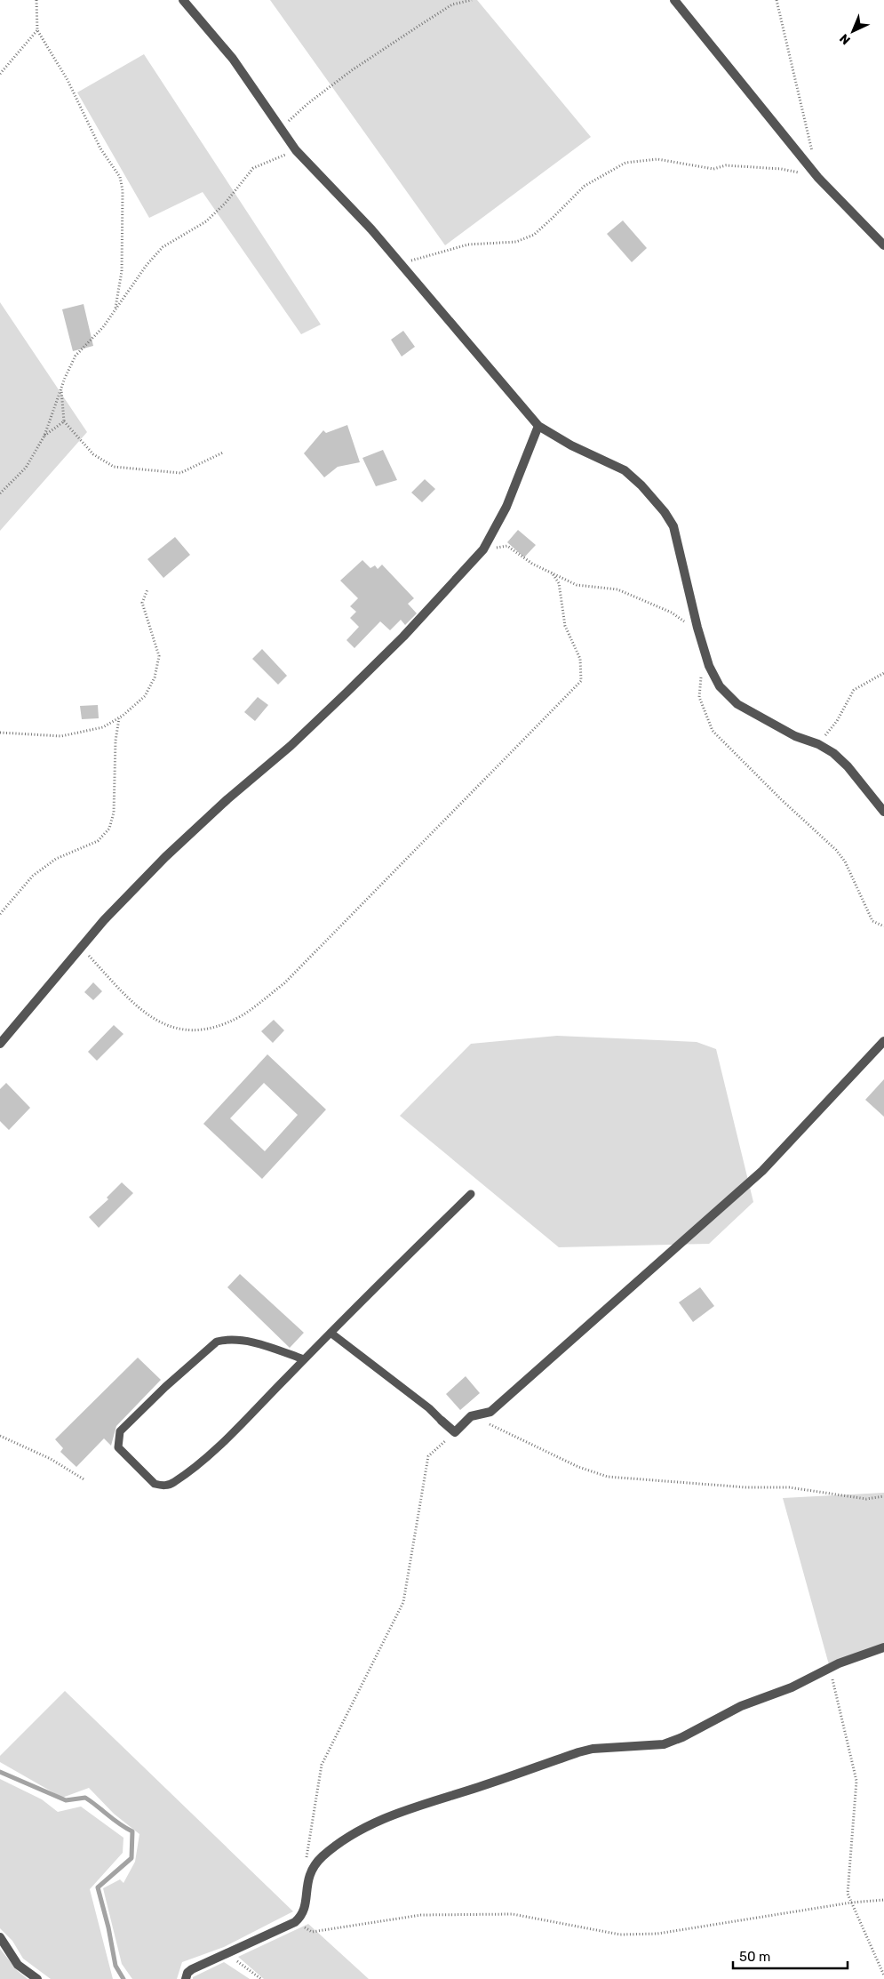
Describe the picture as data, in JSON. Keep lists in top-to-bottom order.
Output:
{
  "scale_bar": "50 m",
  "north": "bottom left"
}
